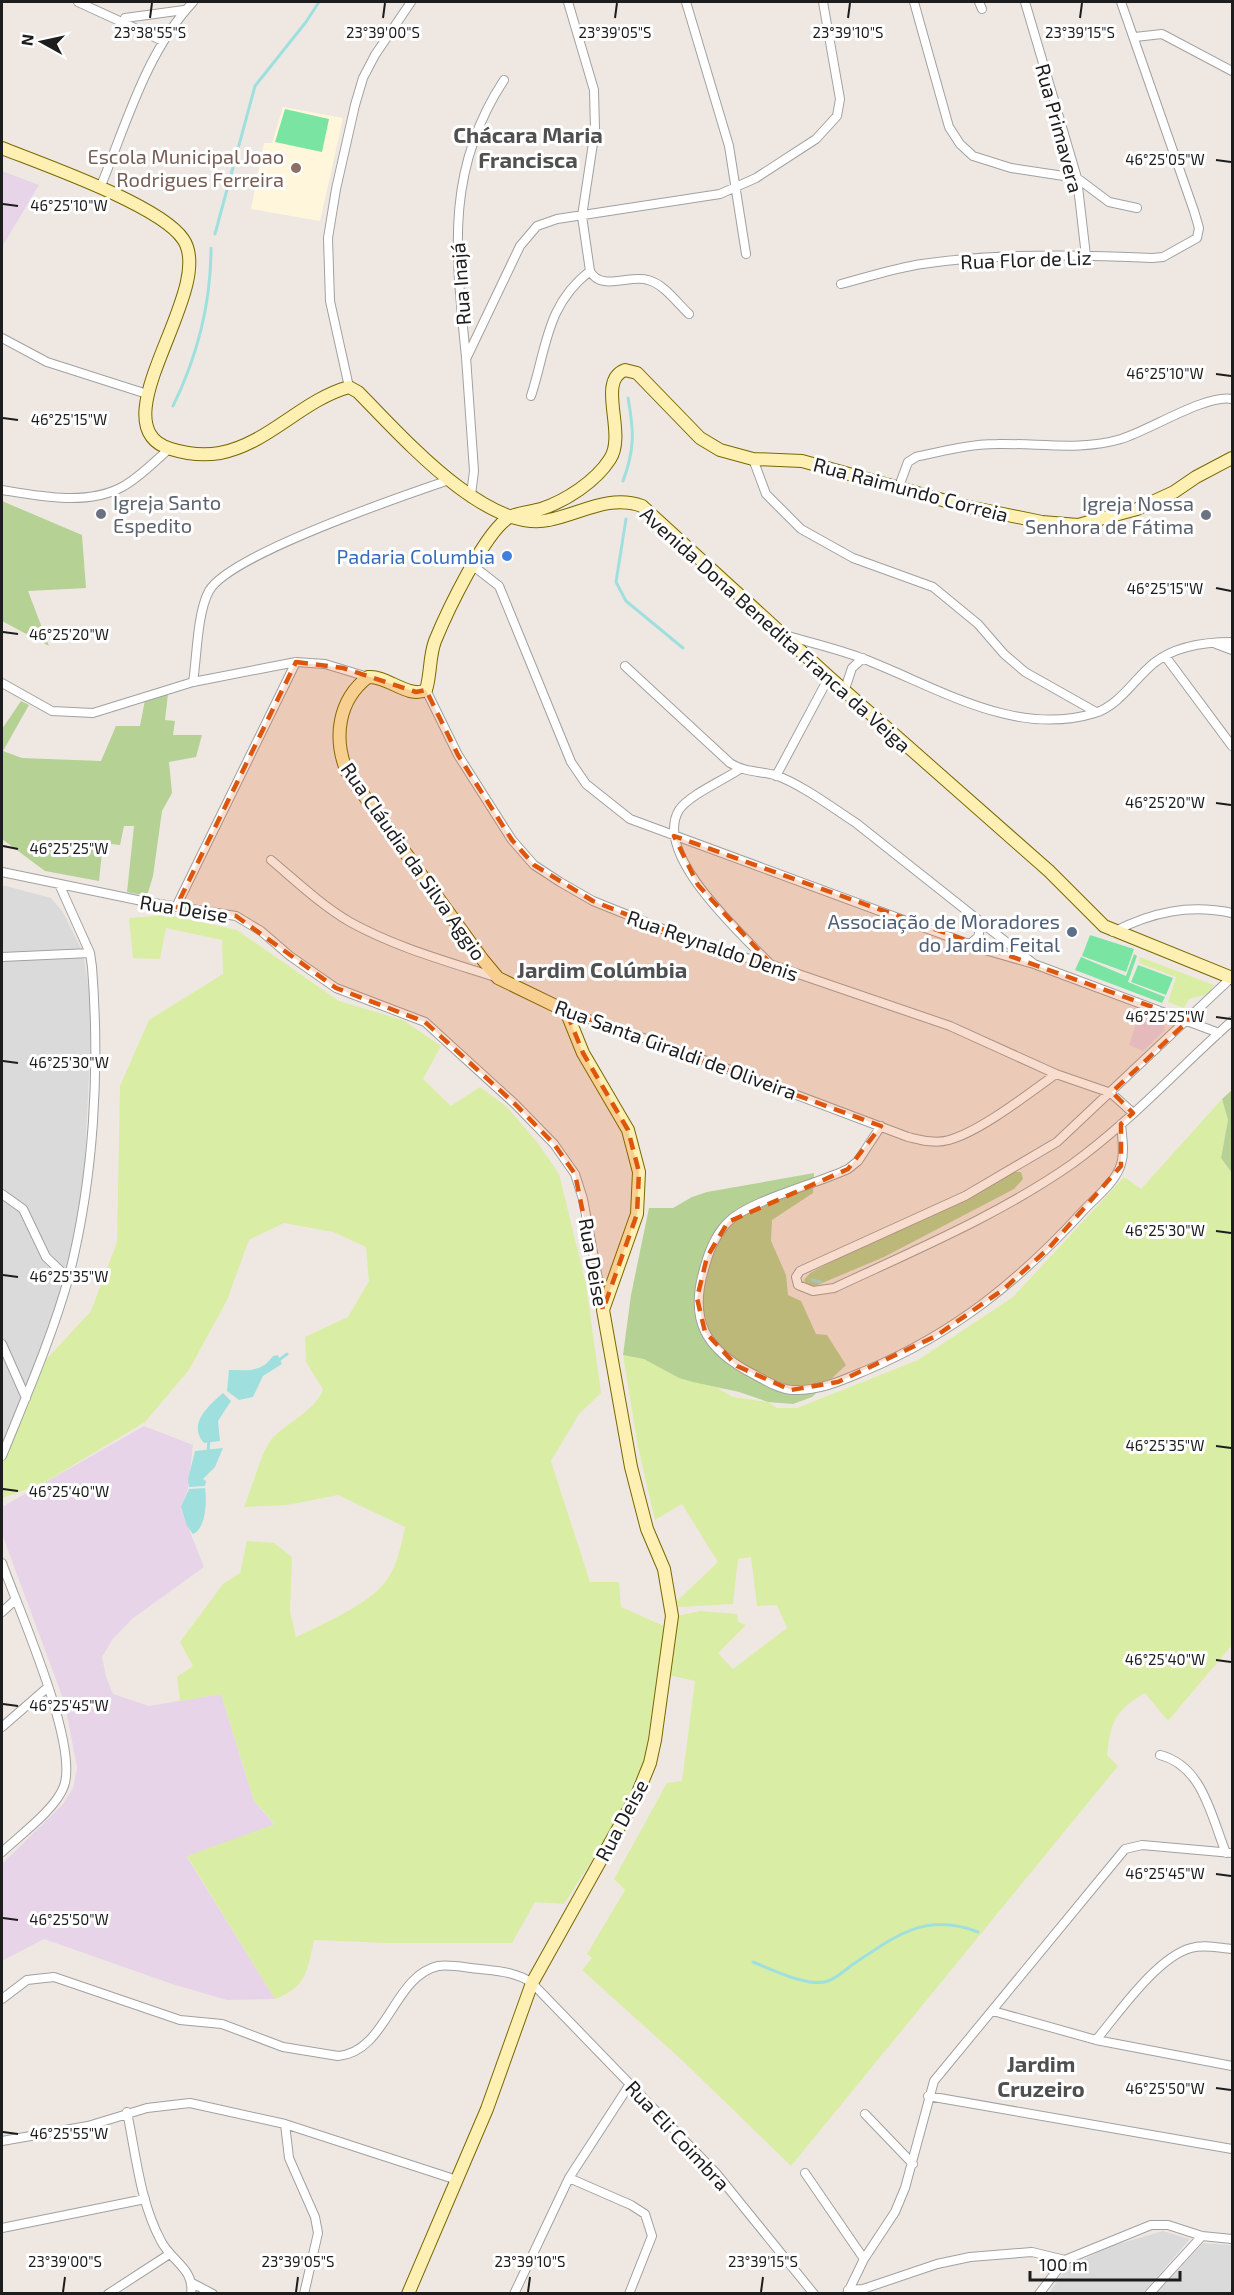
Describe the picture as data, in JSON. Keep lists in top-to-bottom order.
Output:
{
  "streets": {
    "street": [
      "Rua Primavera",
      "Rua Flor de Liz",
      "Rua Inajá",
      "Rua Raimundo Correia",
      "Avenida Dona Benedita Franca da Veiga",
      "Rua Cláudia da Silva Aggio",
      "Rua Deise",
      "Rua Reynaldo Denis",
      "Rua Santa Giraldi de Oliveira",
      "Rua Eli Coimbra"
    ]
  },
  "crossings": [
    ["Rua Primavera", "Rua Flor de Liz"],
    ["Rua Inajá", "Avenida Dona Benedita Franca da Veiga"],
    ["Rua Raimundo Correia", "Avenida Dona Benedita Franca da Veiga"],
    ["Rua Cláudia da Silva Aggio", "Rua Santa Giraldi de Oliveira"],
    ["Rua Deise", "Rua Eli Coimbra"],
    ["Rua Reynaldo Denis", "Rua Santa Giraldi de Oliveira"]
  ],
  "districts": ["Chácara Maria Francisca", "Jardim Colúmbia", "Jardim Cruzeiro"],
  "places": [
    "Escola Municipal Joao Rodrigues Ferreira",
    "Igreja Santo Espedito",
    "Igreja Nossa Senhora de Fátima",
    "Padaria Columbia",
    "Associação de Moradores do Jardim Feital"
  ],
  "scale_bar": "100 m",
  "north": "left",
  "coordinates": [
    "23°38'55\"S",
    "23°39'00\"S",
    "23°39'05\"S",
    "23°39'10\"S",
    "23°39'15\"S",
    "46°25'05\"W",
    "46°25'10\"W",
    "46°25'15\"W",
    "46°25'20\"W",
    "46°25'25\"W",
    "46°25'30\"W",
    "46°25'35\"W",
    "46°25'40\"W",
    "46°25'45\"W",
    "46°25'50\"W",
    "46°25'55\"W"
  ]
}
